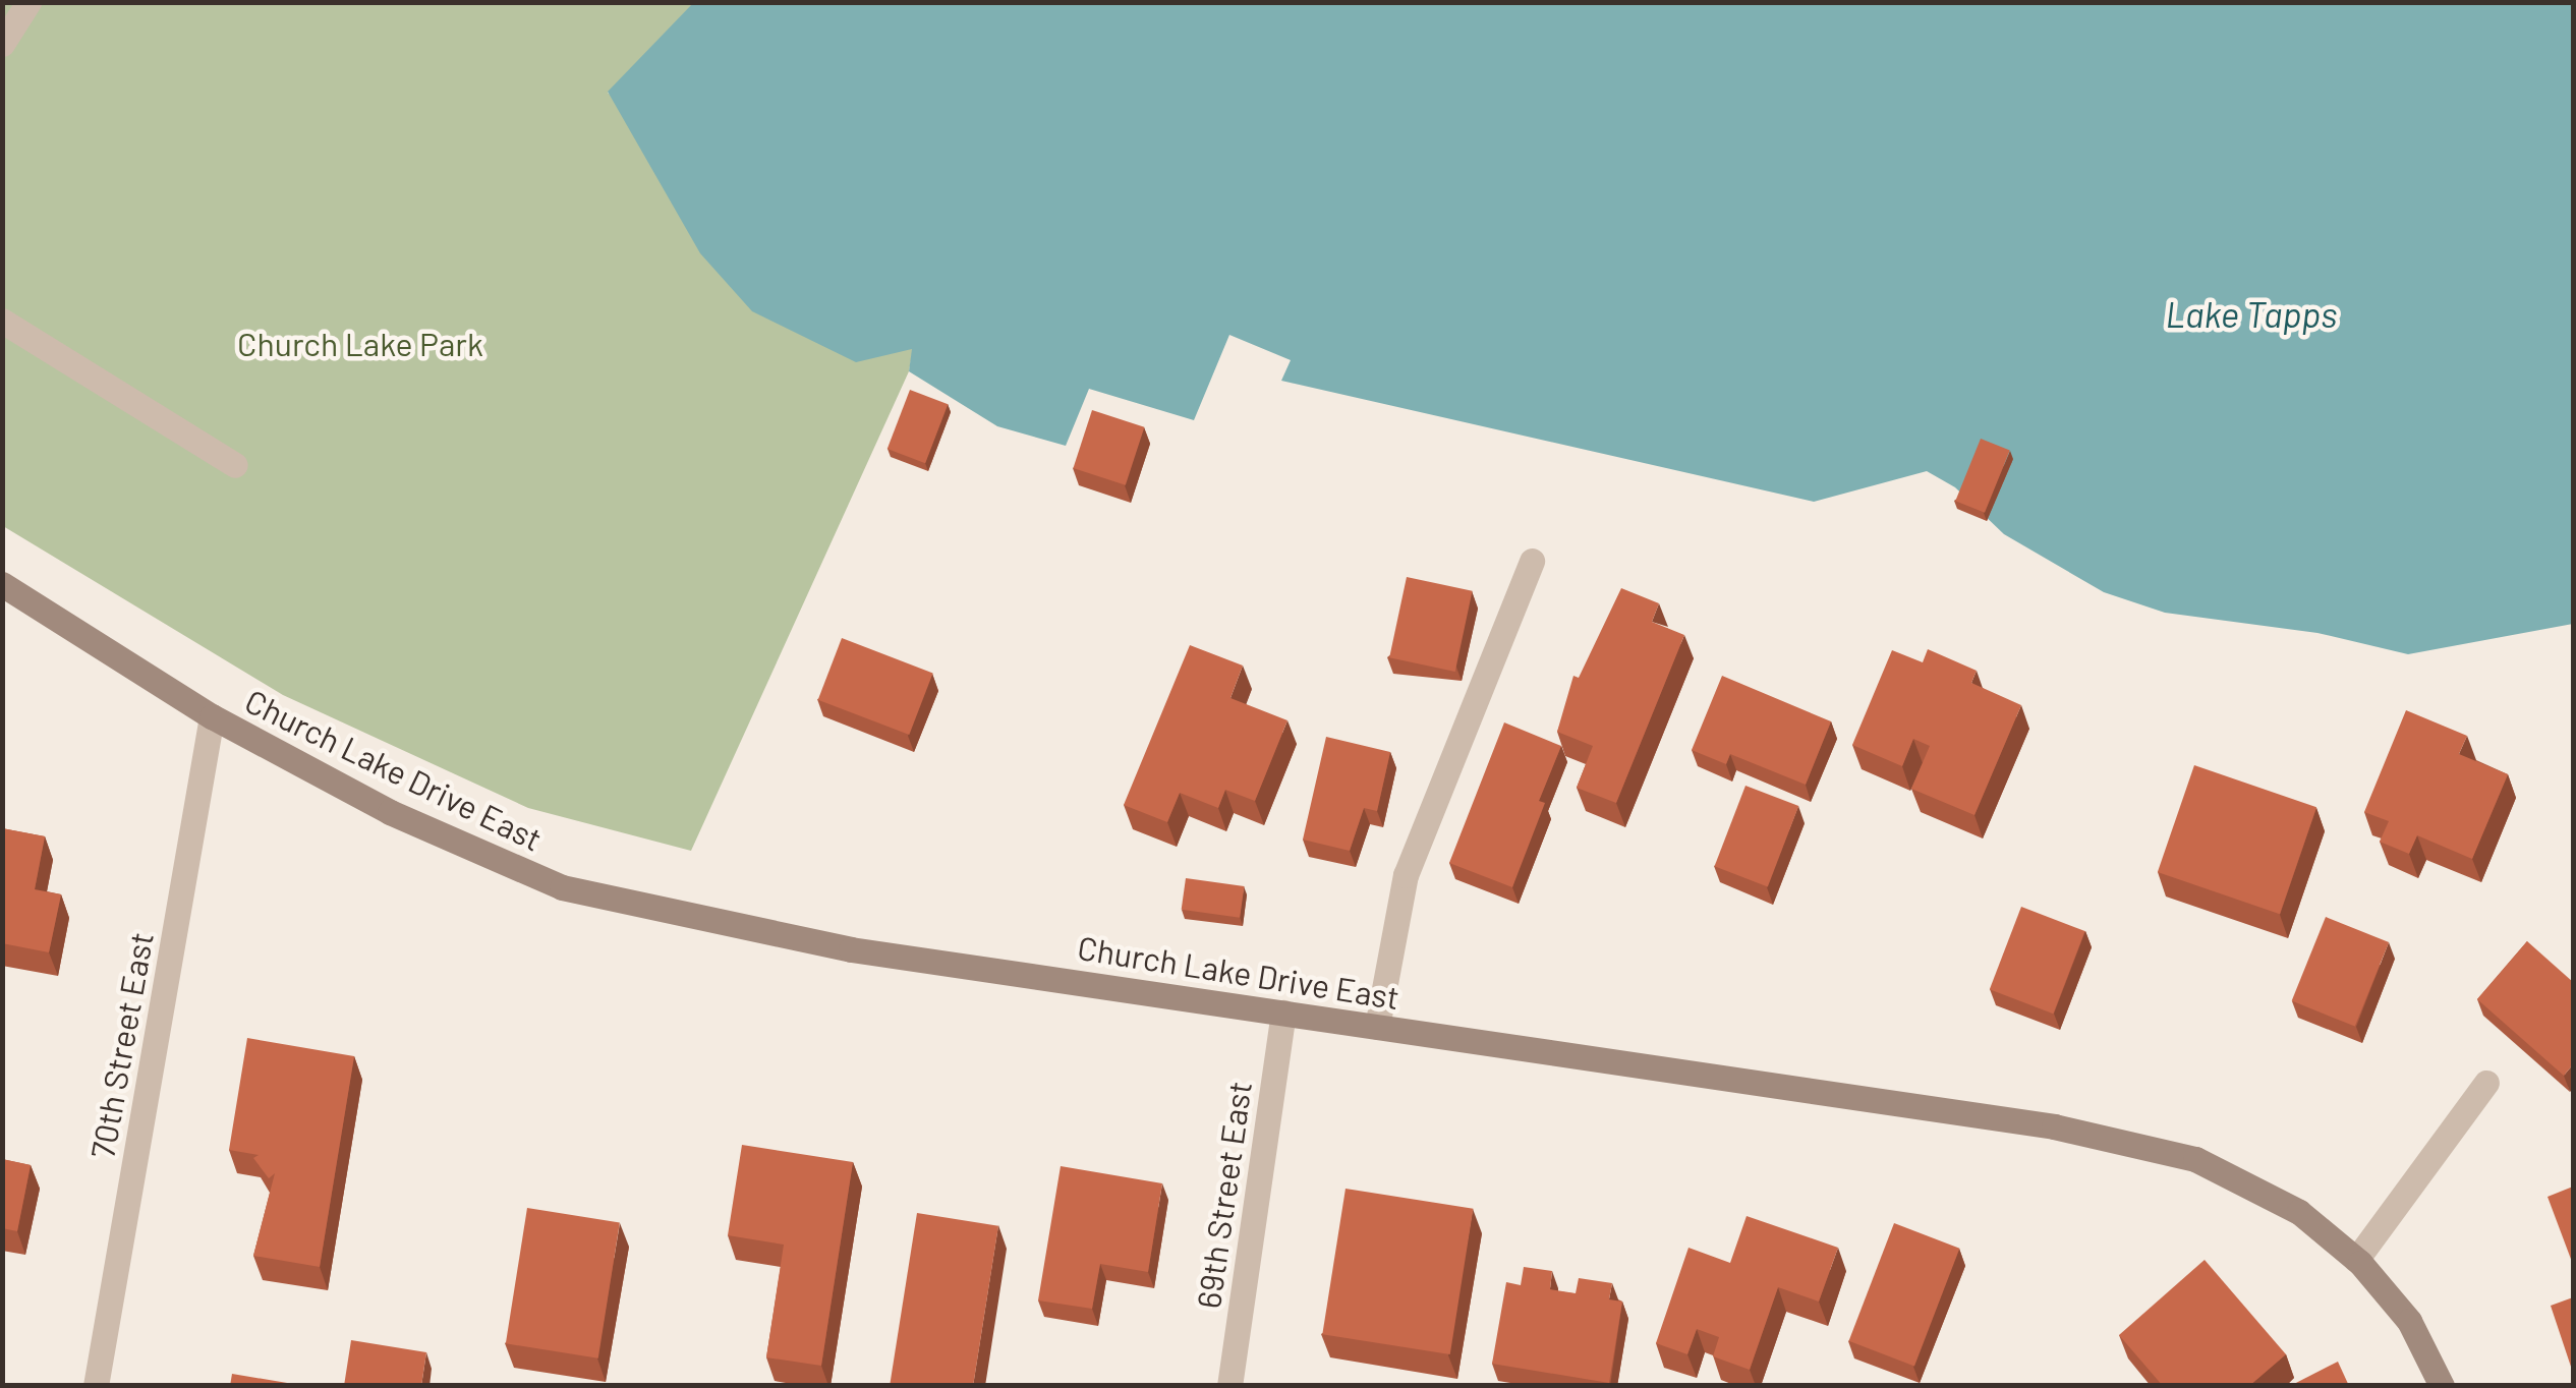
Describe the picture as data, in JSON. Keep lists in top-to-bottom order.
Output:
{
  "streets": {
    "street": ["Church Lake Drive East", "70th Street East", "69th Street East"]
  },
  "crossings": [
    ["Church Lake Drive East", "70th Street East"],
    ["Church Lake Drive East", "69th Street East"]
  ],
  "water": ["Lake Tapps"],
  "parks": ["Church Lake Park"]
}
